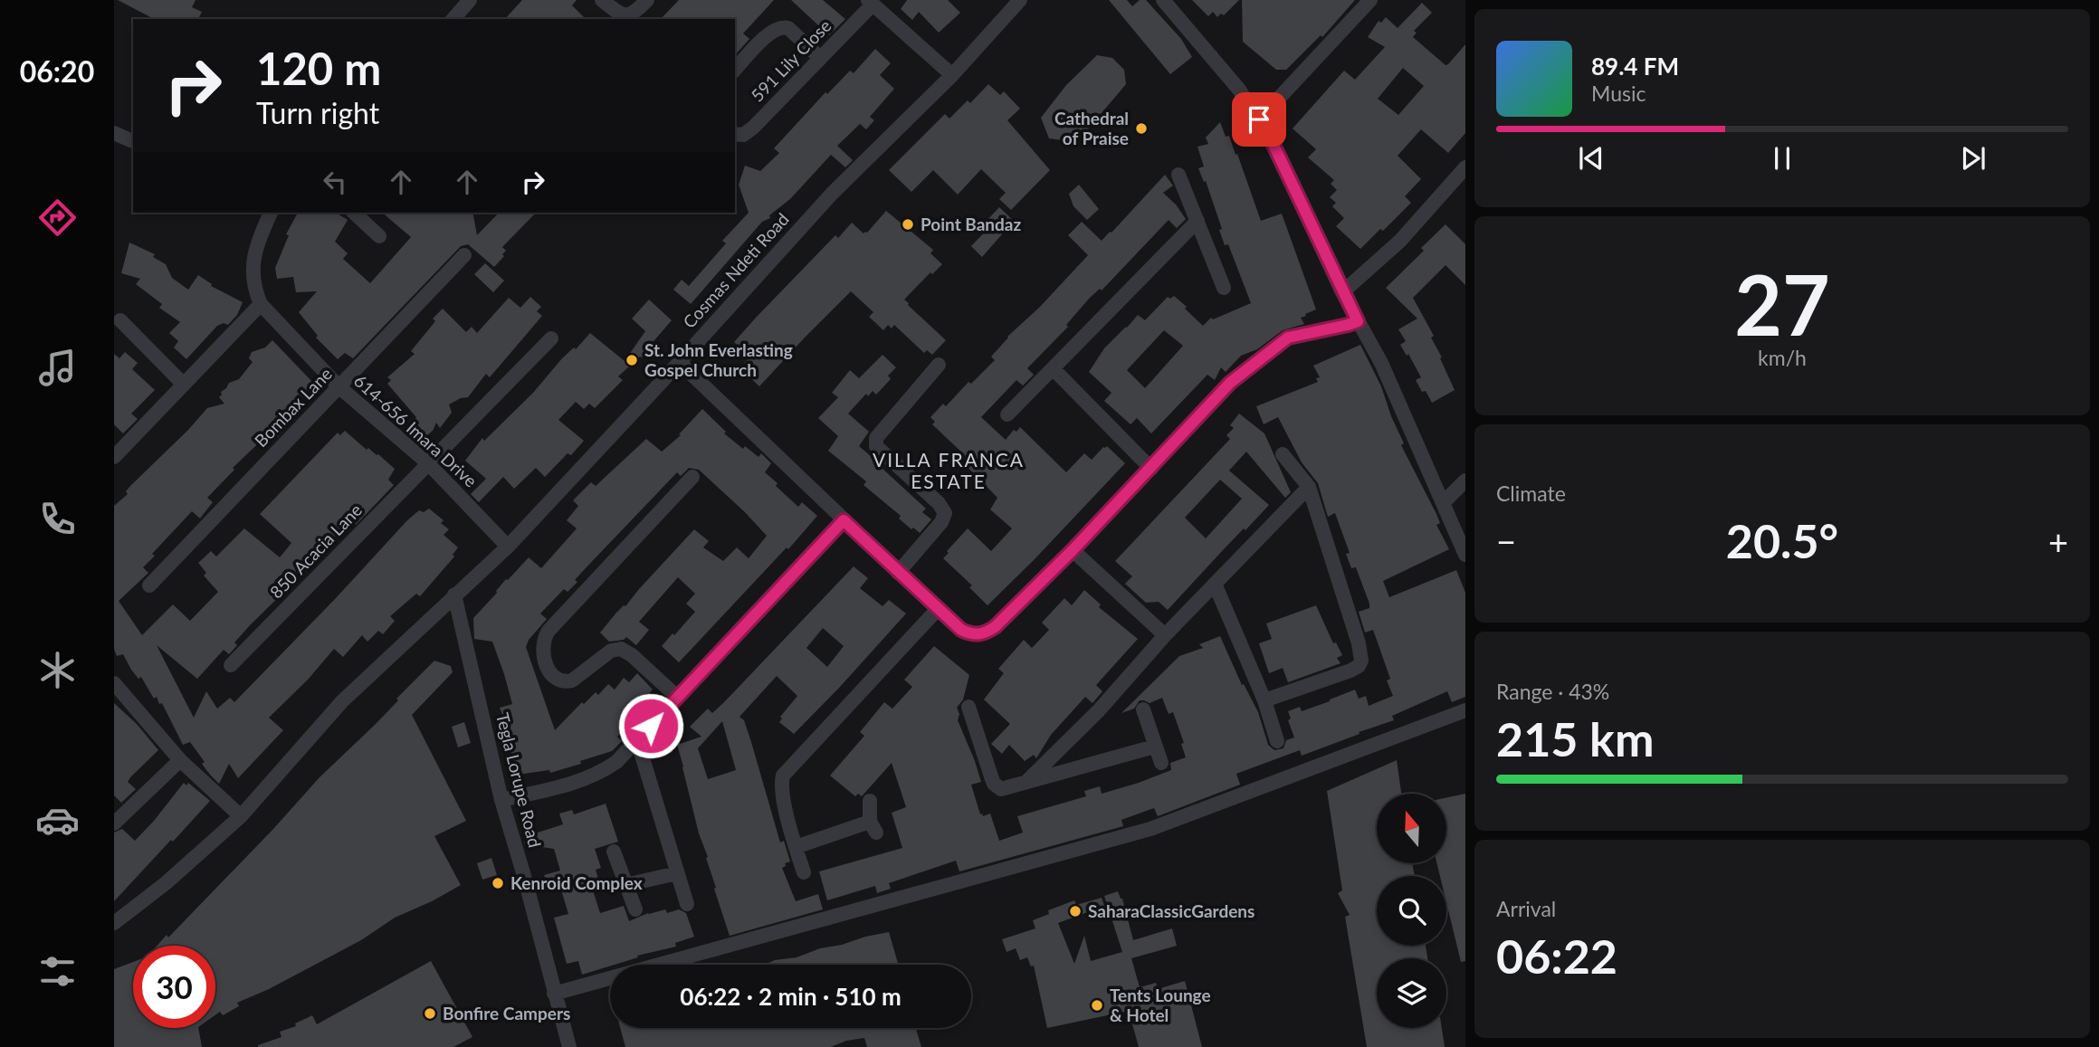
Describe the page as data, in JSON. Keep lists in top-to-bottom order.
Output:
{
  "streets": {
    "street": [
      "591 Lily Close",
      "Cosmas Ndeti Road",
      "Bombax Lane",
      "614-656 Imara Drive",
      "850 Acacia Lane",
      "Tegla Lorupe Road"
    ]
  },
  "crossings": [
    ["Cosmas Ndeti Road", "614-656 Imara Drive"],
    ["Cosmas Ndeti Road", "Tegla Lorupe Road"],
    ["Bombax Lane", "614-656 Imara Drive"],
    ["614-656 Imara Drive", "850 Acacia Lane"]
  ],
  "districts": ["VILLA FRANCA ESTATE"],
  "places": [
    "Cathedral of Praise",
    "Point Bandaz",
    "St. John Everlasting Gospel Church",
    "Kenroid Complex",
    "SaharaClassicGardens",
    "Tents Lounge & Hotel",
    "Bonfire Campers"
  ],
  "north": "top",
  "page": {
    "tabs": "06:20",
    "turn": ["120 m", "Turn right"],
    "song": ["89.4 FM", "Music"],
    "tile": [
      ["27", "km/h"],
      "Climate",
      ["Range · 43%", "215 km"],
      ["Arrival", "06:22"]
    ],
    "heat": ["−", "20.5°", "+"],
    "limit": "30",
    "trip": "06:22 · 2 min · 510 m"
  }
}
